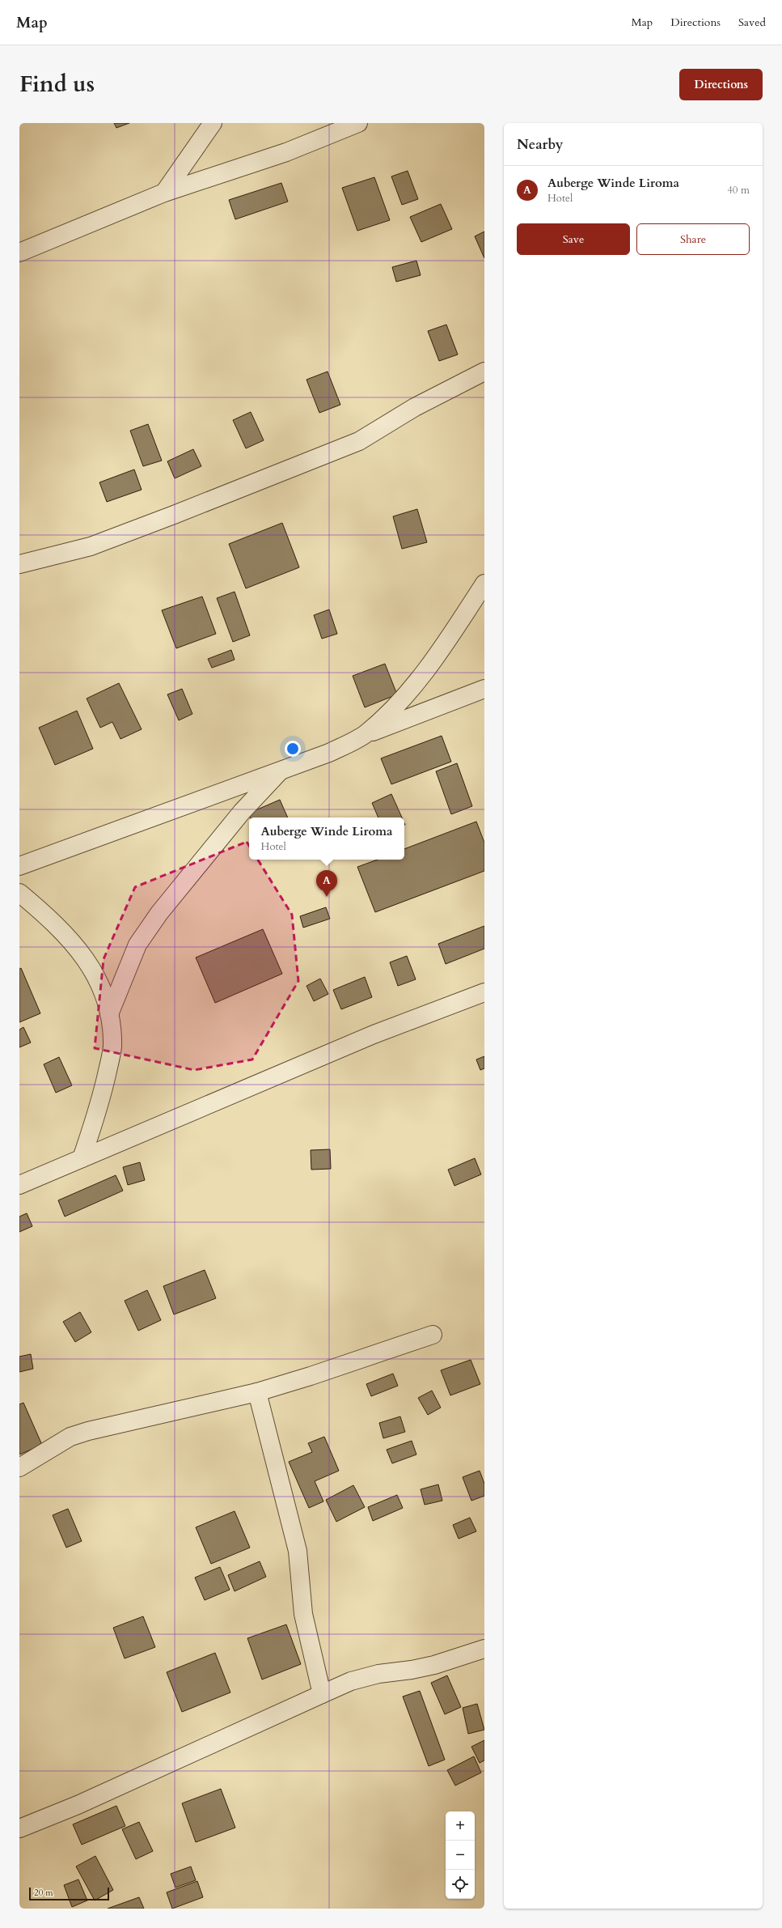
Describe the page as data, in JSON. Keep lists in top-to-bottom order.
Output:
{
  "scale_bar": "20 m",
  "page": {
    "header": "Map",
    "nav": ["Map", "Directions", "Saved"],
    "title": "Find us",
    "buttons": [
      "Directions",
      ["Save", "Share"]
    ],
    "heading": "Nearby",
    "list": [
      {
        "mark": "A",
        "name": "Auberge Winde Liroma",
        "note": "Hotel",
        "value": "40 m"
      }
    ],
    "popup": ["Auberge Winde Liroma", "Hotel"],
    "pins": "A",
    "map_buttons": ["+", "−"],
    "scale": "20 m"
  }
}
